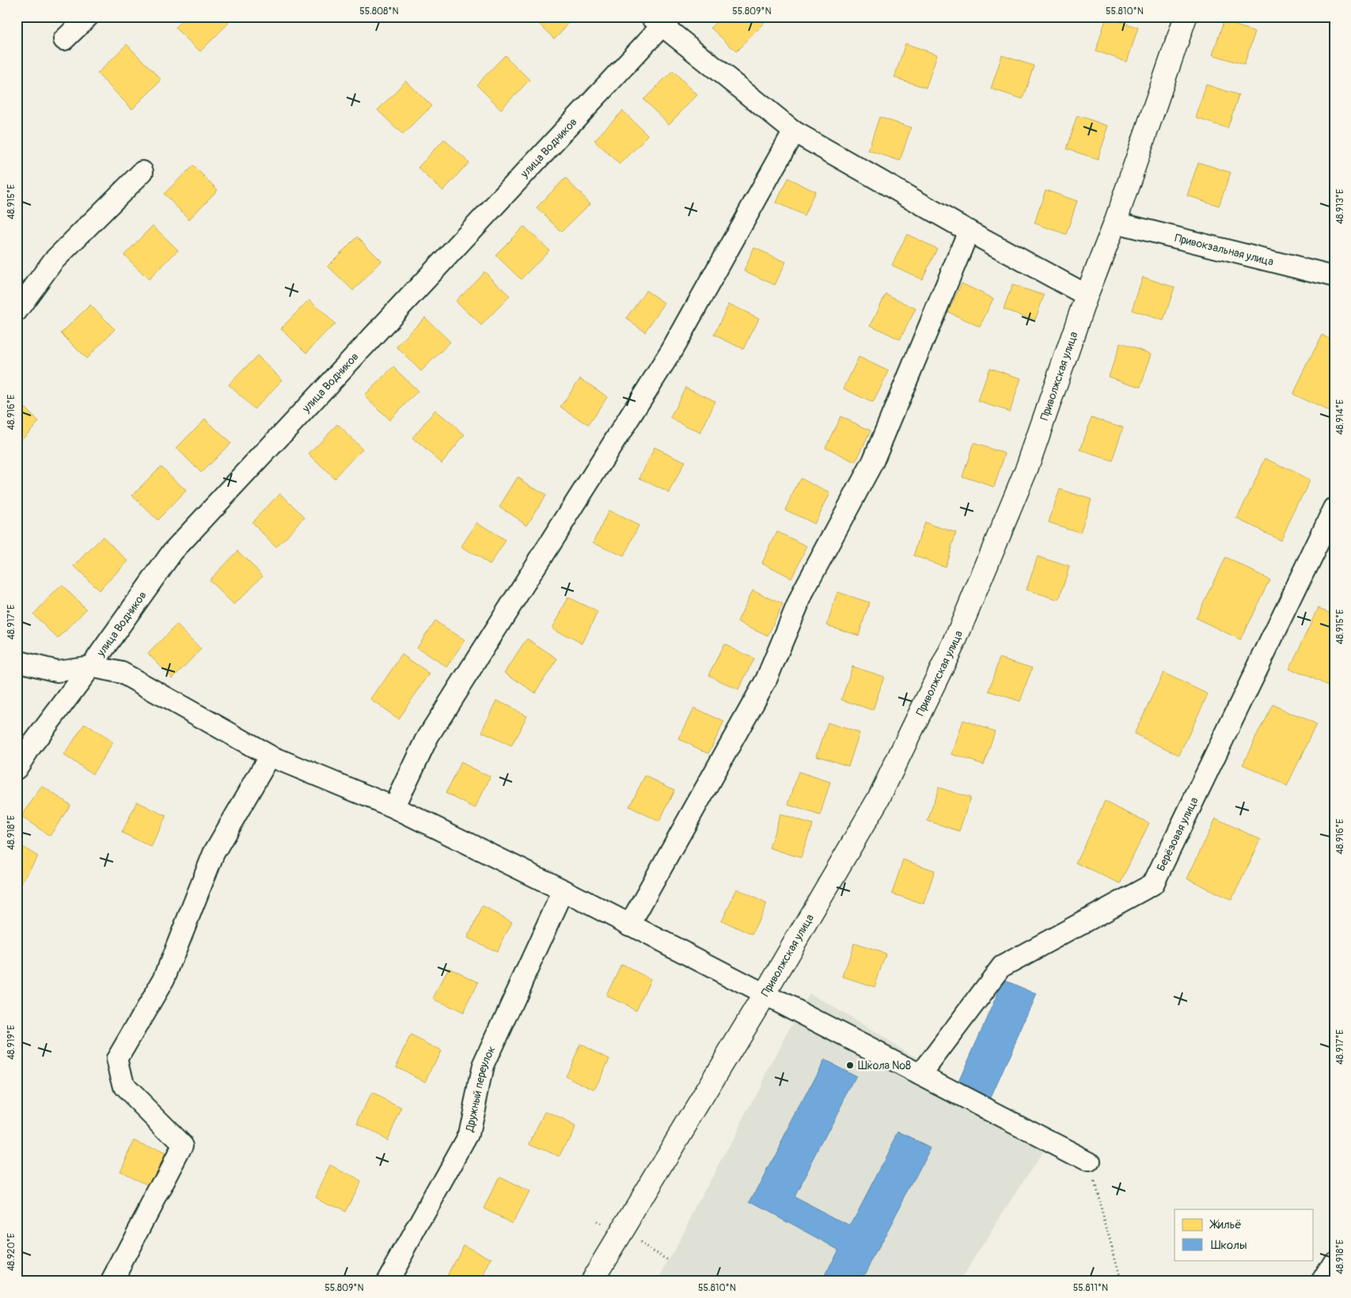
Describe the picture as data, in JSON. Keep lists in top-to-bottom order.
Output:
{
  "streets": {
    "main road": ["Приволжская улица"],
    "street": [
      "улица Водников",
      "Привокзальная улица",
      "Берёзовая улица",
      "Дружный переулок"
    ]
  },
  "crossings": [
    ["Привокзальная улица", "Приволжская улица"]
  ],
  "places": ["Школа №8"],
  "legend": ["Жильё", "Школы"],
  "coordinates": [
    "55.808°N",
    "55.809°N",
    "55.810°N",
    "48.915°E",
    "48.913°E",
    "48.916°E",
    "48.914°E",
    "48.917°E",
    "48.918°E",
    "48.919°E",
    "48.920°E",
    "55.811°N"
  ]
}
